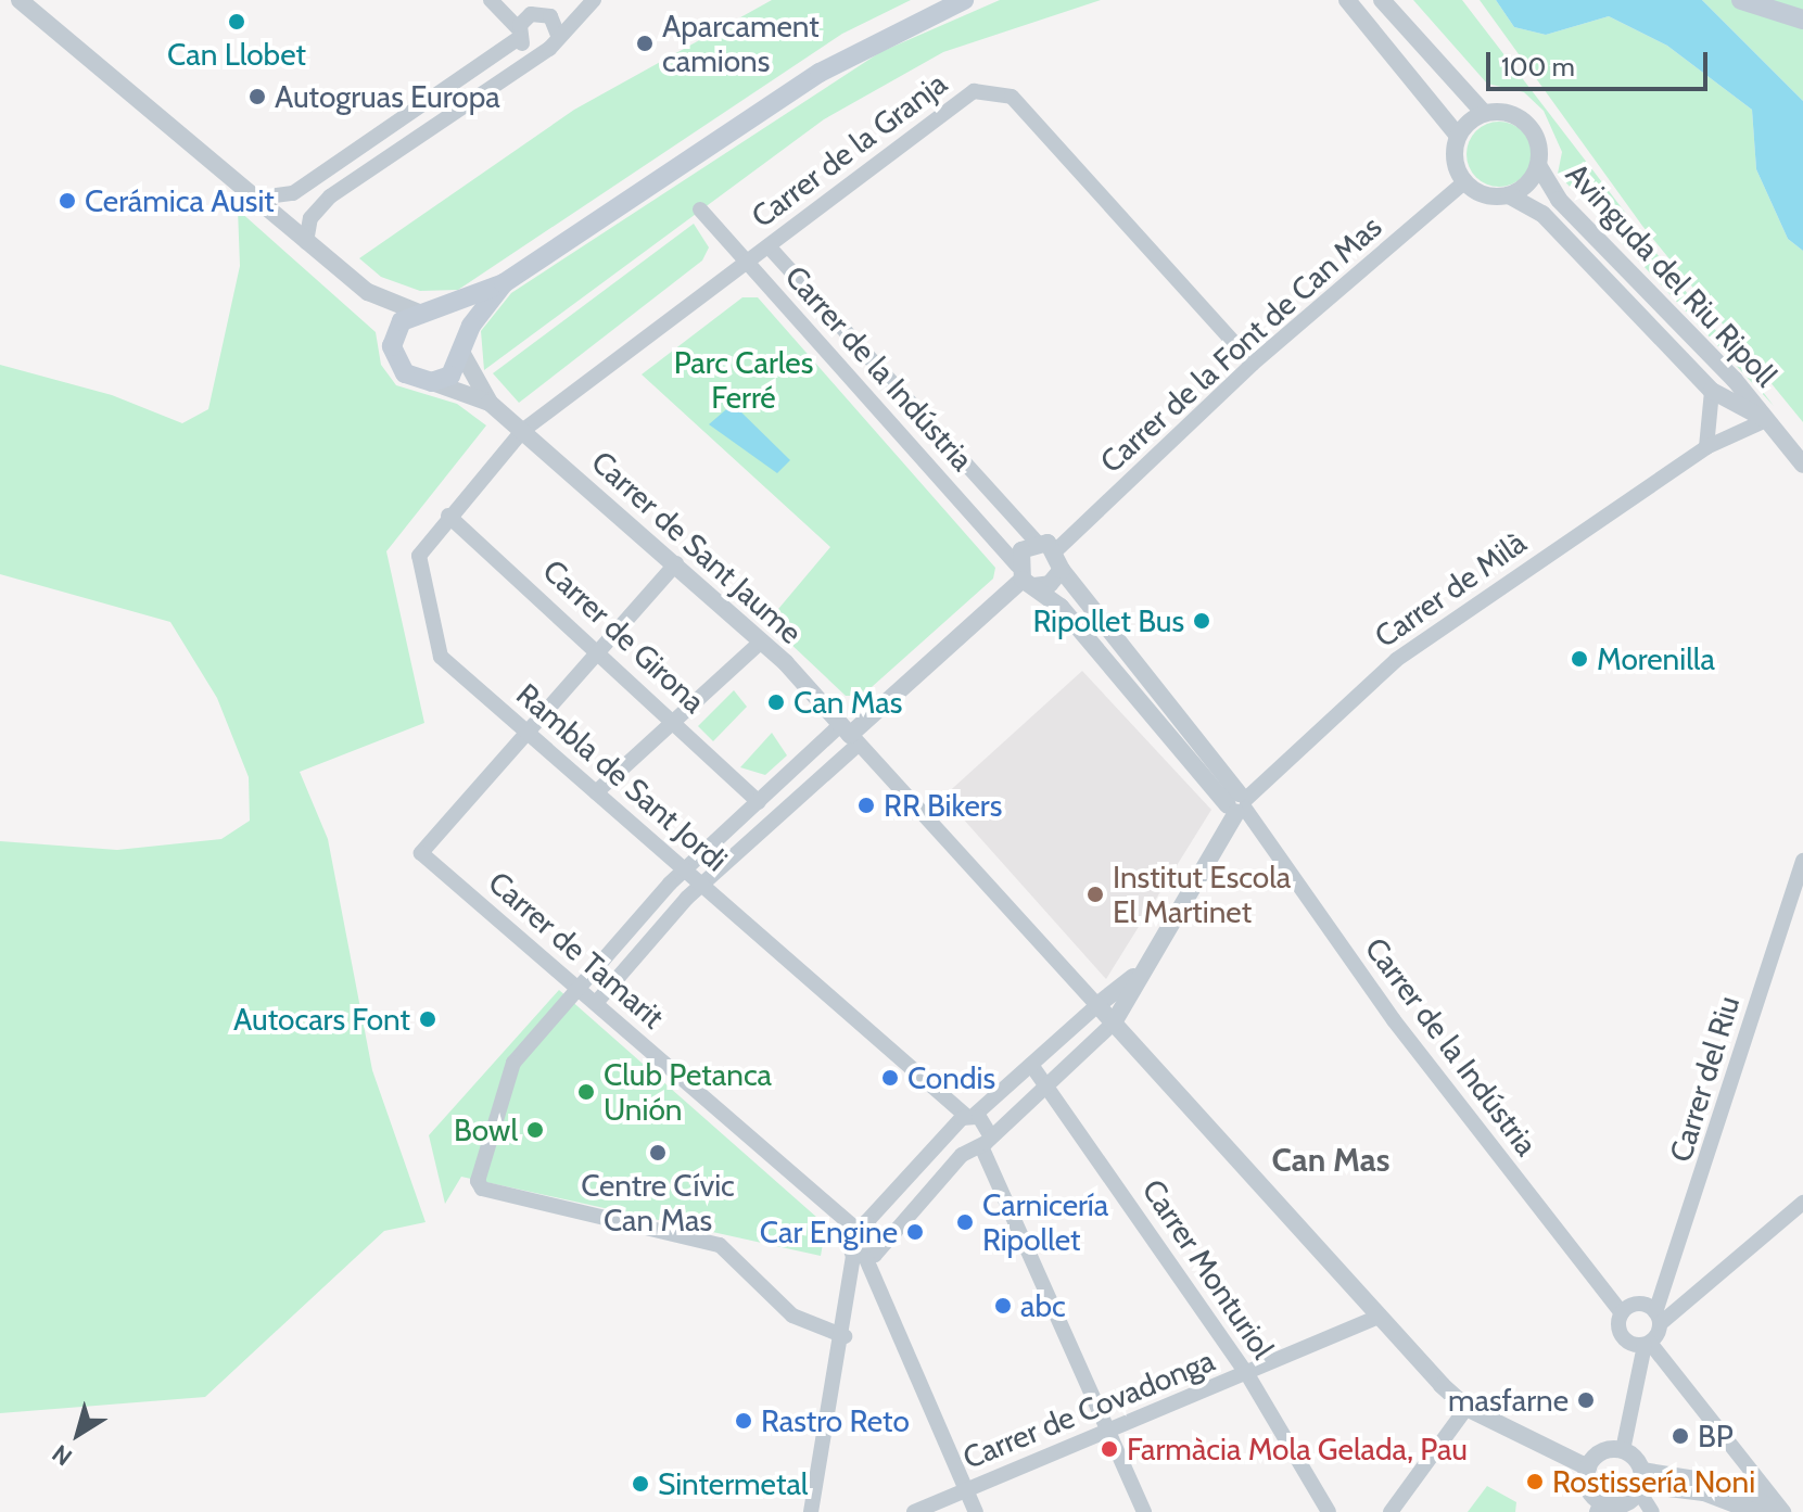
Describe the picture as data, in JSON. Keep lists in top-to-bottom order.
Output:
{
  "streets": {
    "street": [
      "Carrer de la Granja",
      "Avinguda del Riu Ripoll",
      "Carrer de la Font de Can Mas",
      "Carrer de la Indústria",
      "Carrer de Sant Jaume",
      "Carrer de Milà",
      "Carrer de Girona",
      "Rambla de Sant Jordi",
      "Carrer de Tamarit",
      "Carrer del Riu",
      "Carrer Monturiol",
      "Carrer de Covadonga"
    ]
  },
  "crossings": [
    ["Carrer de la Granja", "Carrer de la Font de Can Mas"],
    ["Carrer de la Granja", "Carrer de la Indústria"],
    ["Carrer de la Granja", "Carrer de Sant Jaume"],
    ["Carrer de la Granja", "Rambla de Sant Jordi"],
    ["Avinguda del Riu Ripoll", "Carrer de la Font de Can Mas"],
    ["Avinguda del Riu Ripoll", "Carrer de Milà"],
    ["Carrer de la Font de Can Mas", "Carrer de la Indústria"],
    ["Carrer de la Indústria", "Carrer de Milà"],
    ["Carrer de Sant Jaume", "Carrer de Milà"],
    ["Carrer de Sant Jaume", "Rambla de Sant Jordi"],
    ["Carrer de Sant Jaume", "Carrer de Covadonga"],
    ["Carrer de Girona", "Rambla de Sant Jordi"],
    ["Rambla de Sant Jordi", "Carrer de Tamarit"],
    ["Carrer Monturiol", "Carrer de Covadonga"]
  ],
  "districts": ["Can Mas"],
  "parks": ["Parc Carles Ferré"],
  "places": [
    "Can Llobet",
    "Aparcament camions",
    "Autogruas Europa",
    "Cerámica Ausit",
    "Ripollet Bus",
    "Morenilla",
    "Can Mas",
    "RR Bikers",
    "Institut Escola El Martinet",
    "Autocars Font",
    "Condis",
    "Club Petanca Unión",
    "Bowl",
    "Centre Cívic Can Mas",
    "Carnicería Ripollet",
    "Car Engine",
    "abc",
    "masfarne",
    "Rastro Reto",
    "BP",
    "Farmàcia Mola Gelada, Pau",
    "Rostissería Noni",
    "Sintermetal"
  ],
  "scale_bar": "100 m",
  "north": "bottom left"
}
